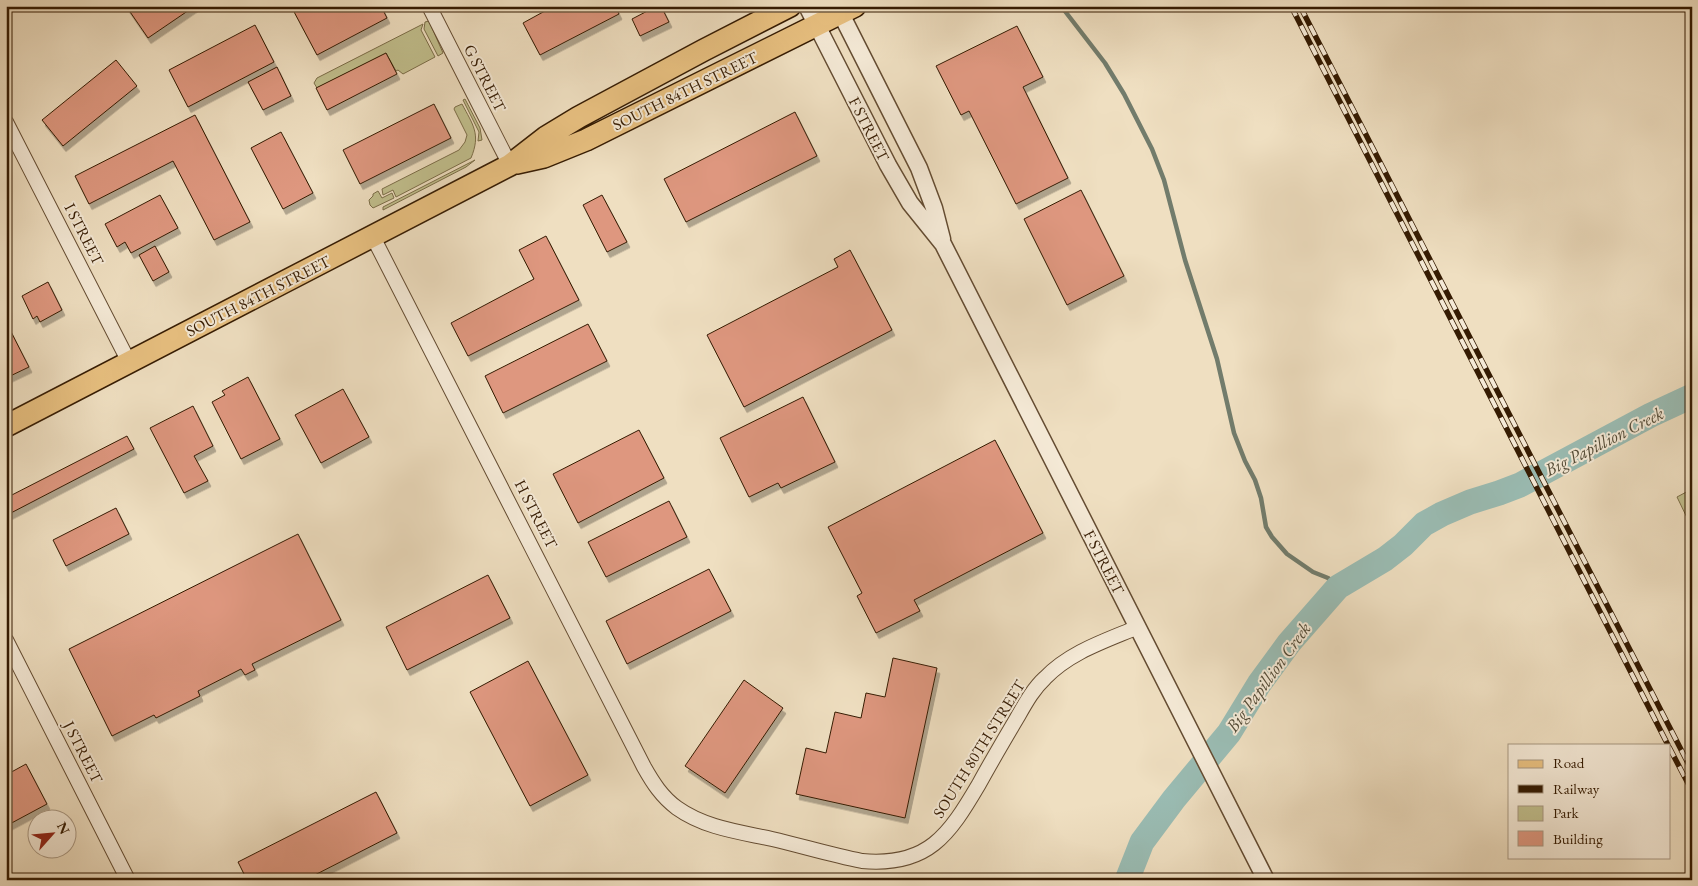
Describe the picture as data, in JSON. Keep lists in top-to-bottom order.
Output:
{
  "streets": {
    "main road": ["SOUTH 84TH STREET"],
    "street": [
      "G STREET",
      "F STREET",
      "I STREET",
      "H STREET",
      "SOUTH 80TH STREET",
      "J STREET"
    ]
  },
  "crossings": [
    ["G STREET", "SOUTH 84TH STREET"],
    ["SOUTH 84TH STREET", "F STREET"],
    ["SOUTH 84TH STREET", "I STREET"],
    ["SOUTH 84TH STREET", "H STREET"],
    ["F STREET", "SOUTH 80TH STREET"],
    ["H STREET", "SOUTH 80TH STREET"]
  ],
  "water": ["Big Papillion Creek"],
  "legend": [
    "Road",
    "Railway",
    "Park",
    "Building"
  ],
  "north": "top right"
}
